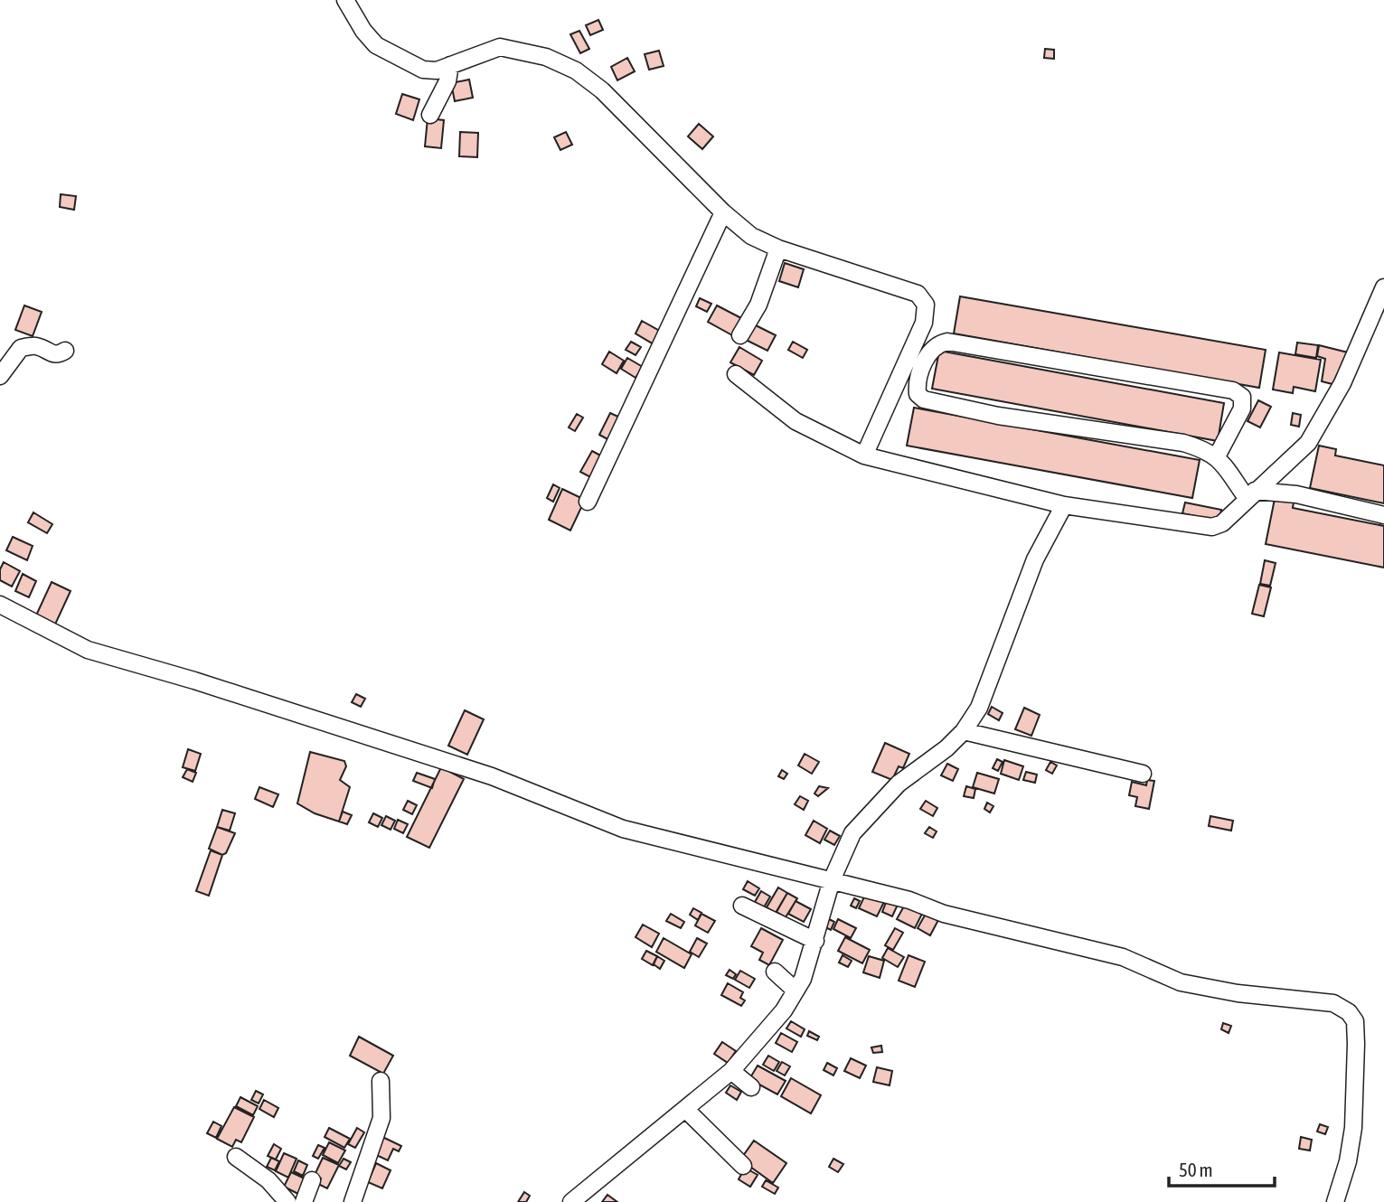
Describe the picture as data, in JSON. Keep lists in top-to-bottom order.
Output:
{
  "scale_bar": "50 m"
}
